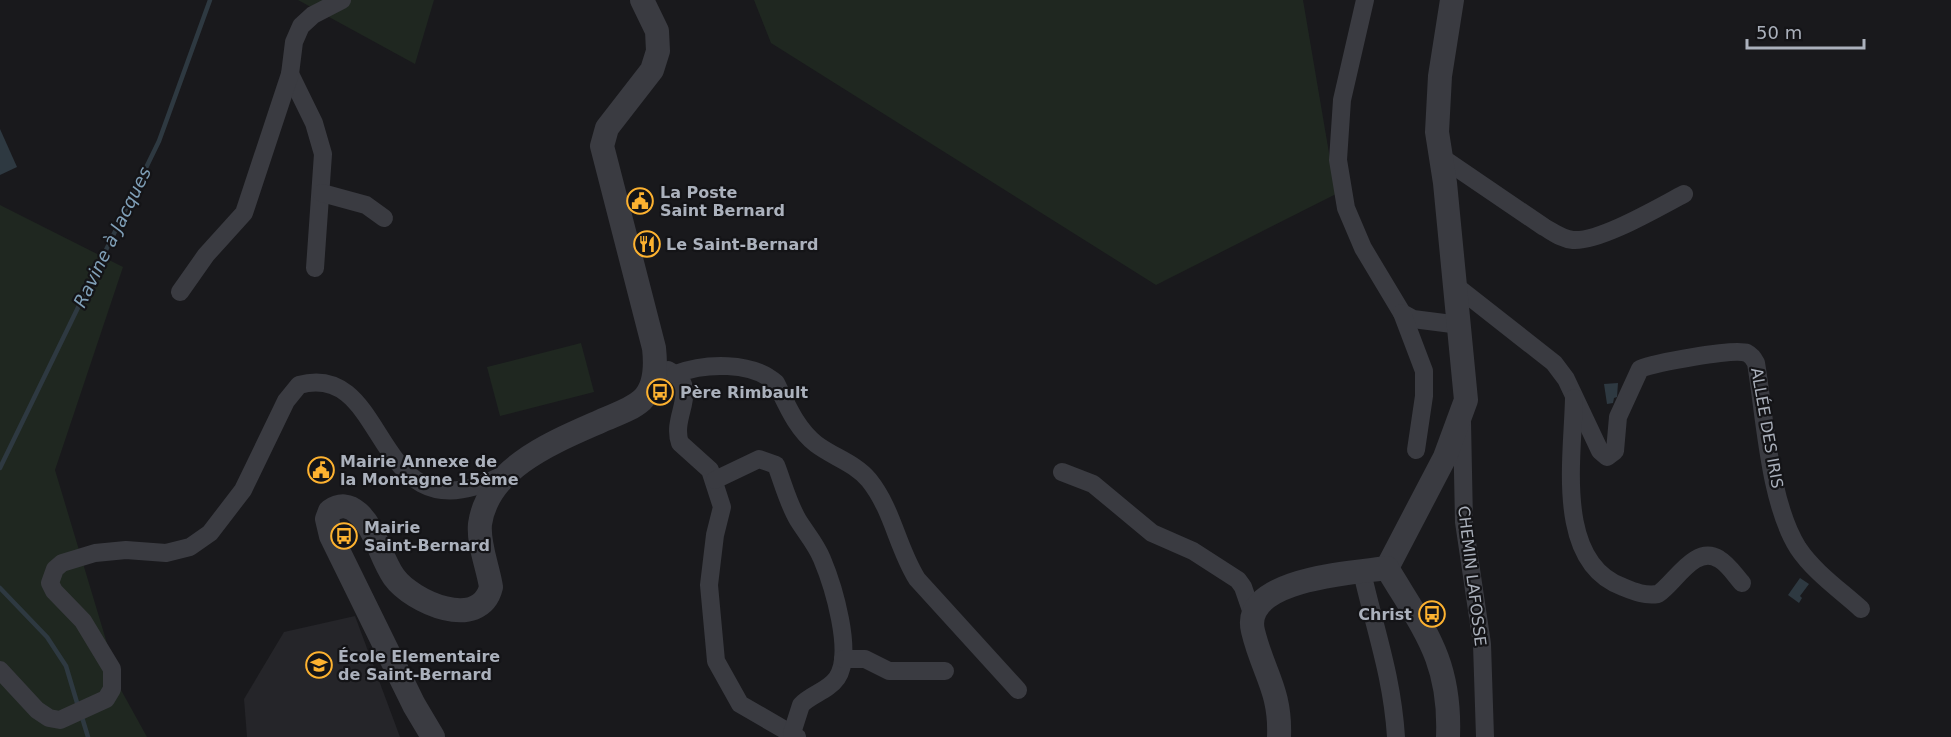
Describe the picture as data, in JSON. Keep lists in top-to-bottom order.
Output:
{
  "streets": {
    "street": ["ALLÉE DES IRIS", "CHEMIN LAFOSSE"]
  },
  "water": ["Ravine à Jacques"],
  "places": {
    "public building": ["La Poste Saint Bernard", "Mairie Annexe de la Montagne 15ème"],
    "restaurant": ["Le Saint-Bernard"],
    "bus stop": ["Père Rimbault", "Mairie Saint-Bernard", "Christ"],
    "school or university": ["École Elementaire de Saint-Bernard"]
  },
  "scale_bar": "50 m"
}
